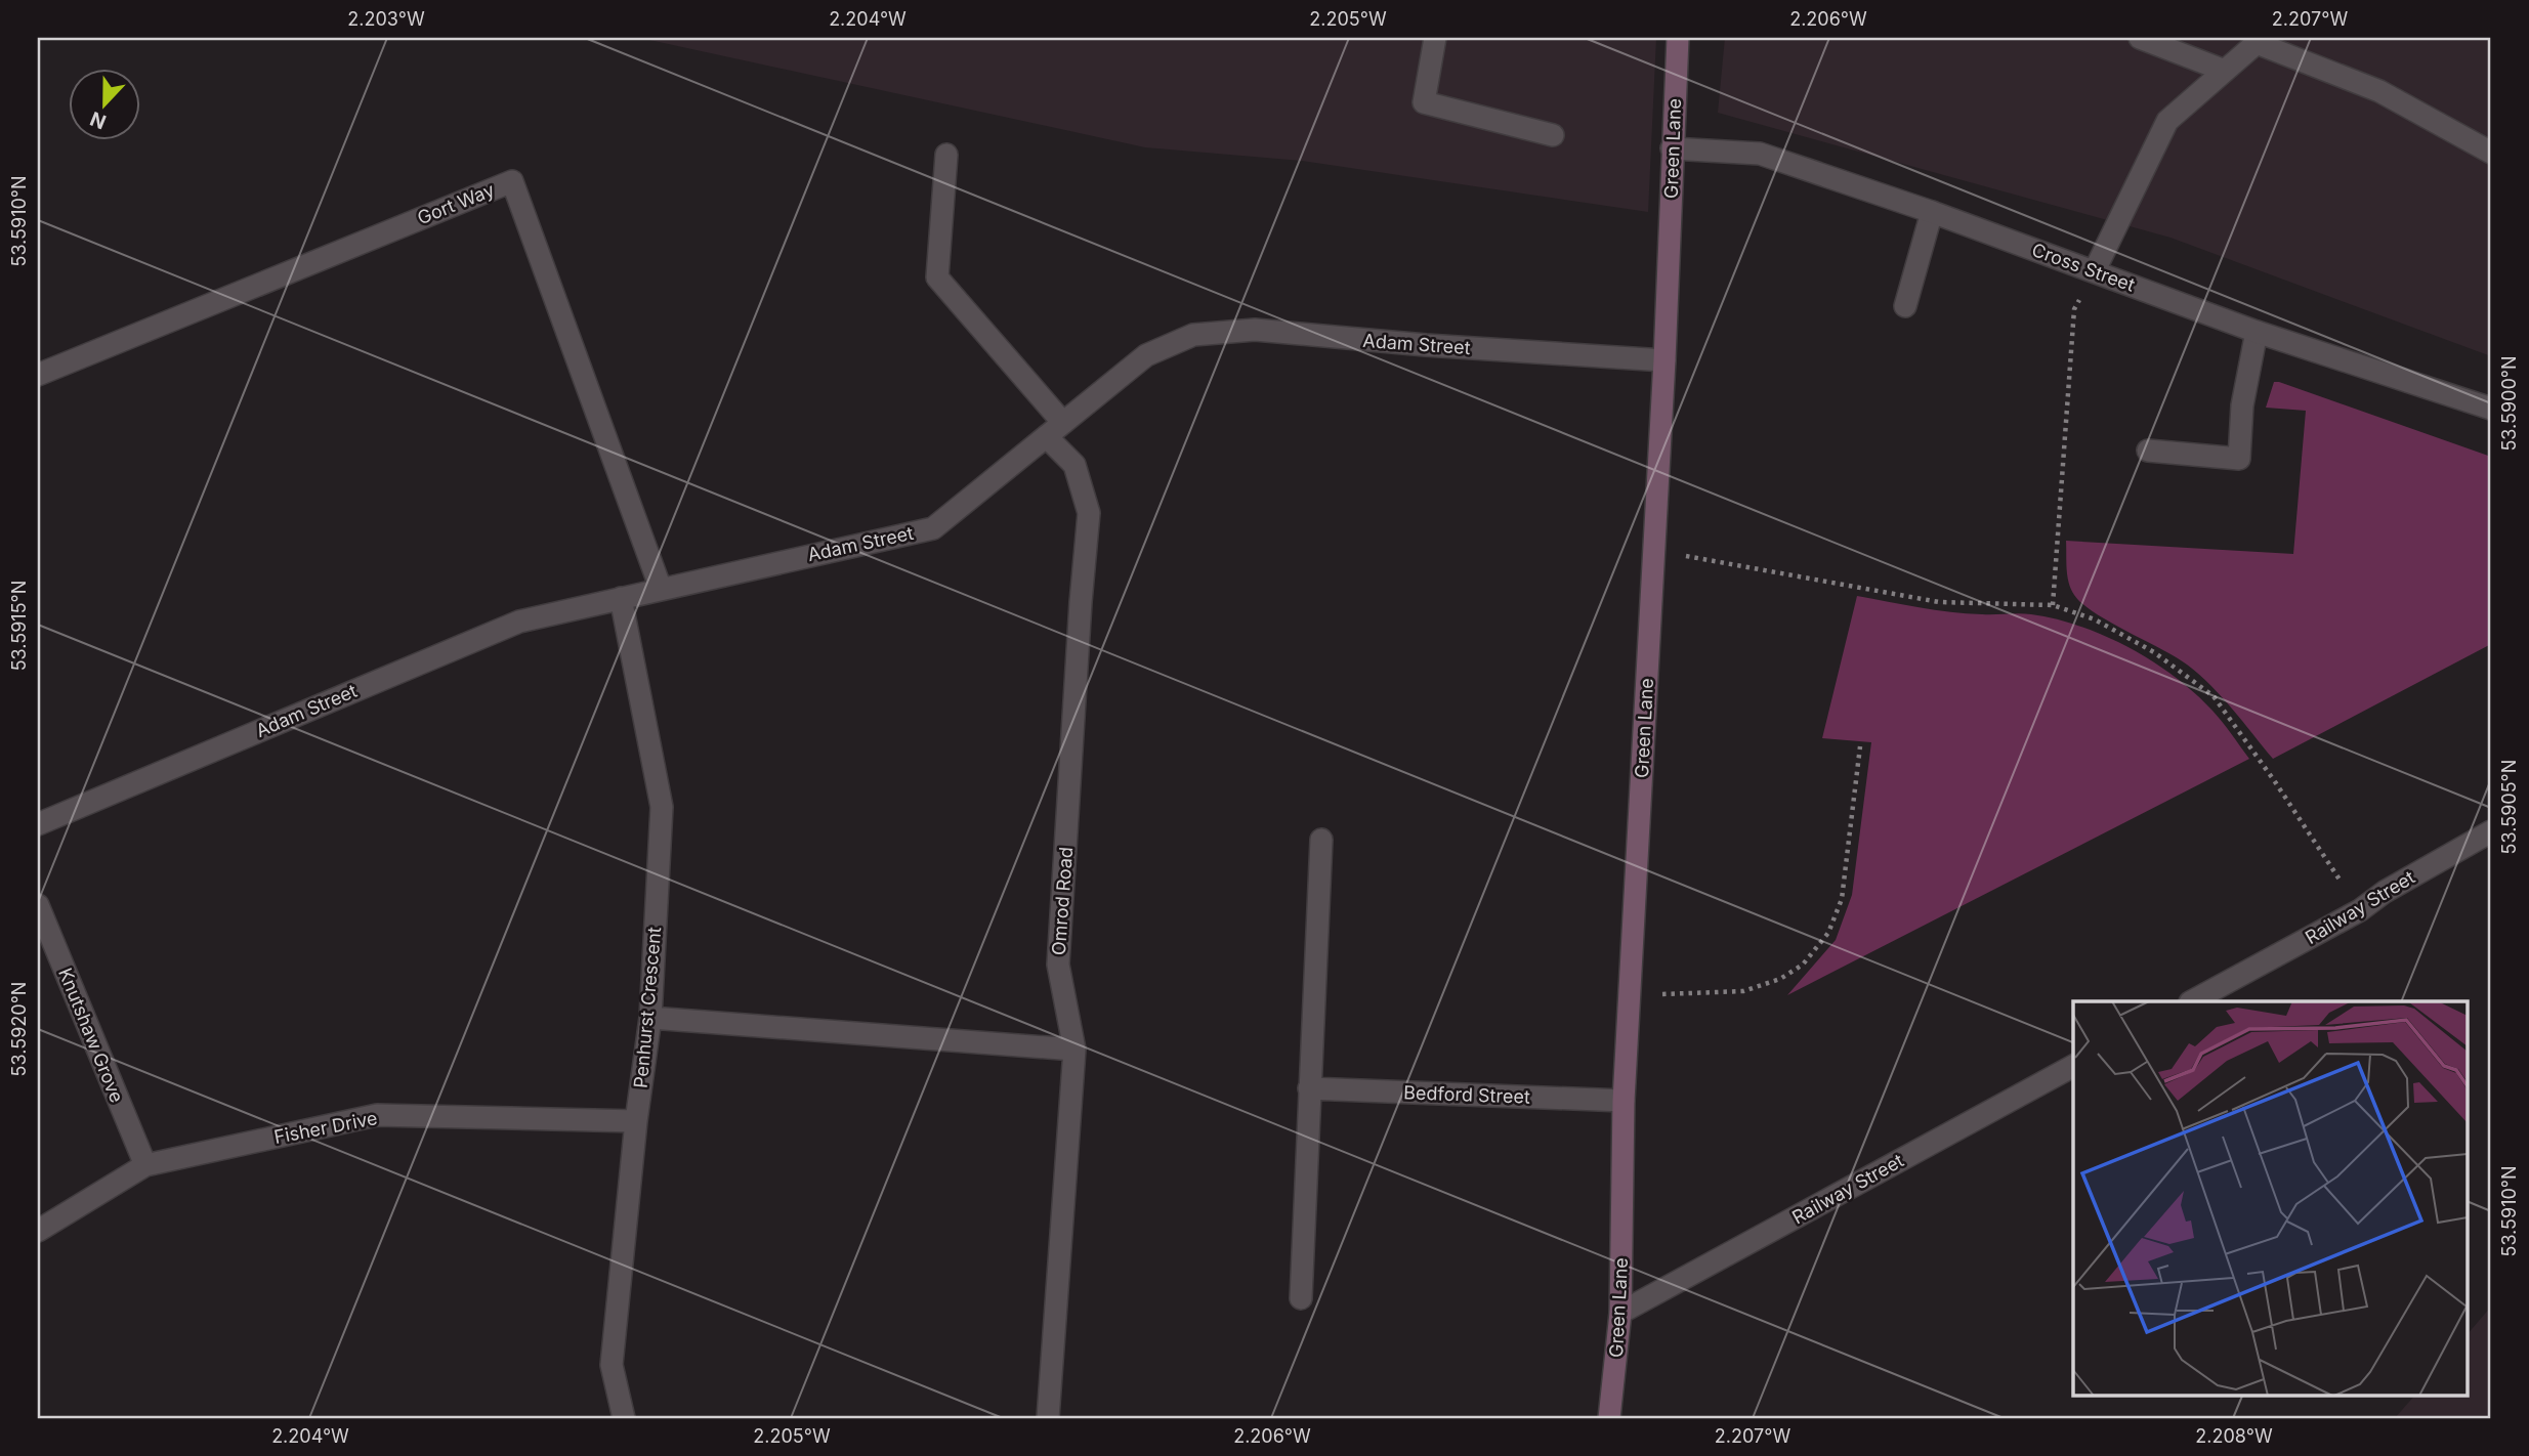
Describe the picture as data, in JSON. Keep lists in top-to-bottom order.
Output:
{
  "streets": {
    "street": [
      "Green Lane",
      "Gort Way",
      "Cross Street",
      "Adam Street",
      "Omrod Road",
      "Railway Street",
      "Penhurst Crescent",
      "Knutshaw Grove",
      "Bedford Street",
      "Fisher Drive"
    ]
  },
  "crossings": [
    ["Green Lane", "Cross Street"],
    ["Green Lane", "Adam Street"],
    ["Green Lane", "Railway Street"],
    ["Green Lane", "Bedford Street"],
    ["Gort Way", "Adam Street"],
    ["Adam Street", "Omrod Road"],
    ["Adam Street", "Penhurst Crescent"],
    ["Penhurst Crescent", "Fisher Drive"],
    ["Knutshaw Grove", "Fisher Drive"]
  ],
  "north": "bottom",
  "coordinates": [
    "2.203°W",
    "2.204°W",
    "2.205°W",
    "2.206°W",
    "2.207°W",
    "53.5910°N",
    "53.5900°N",
    "53.5915°N",
    "53.5905°N",
    "53.5920°N",
    "2.208°W"
  ]
}
